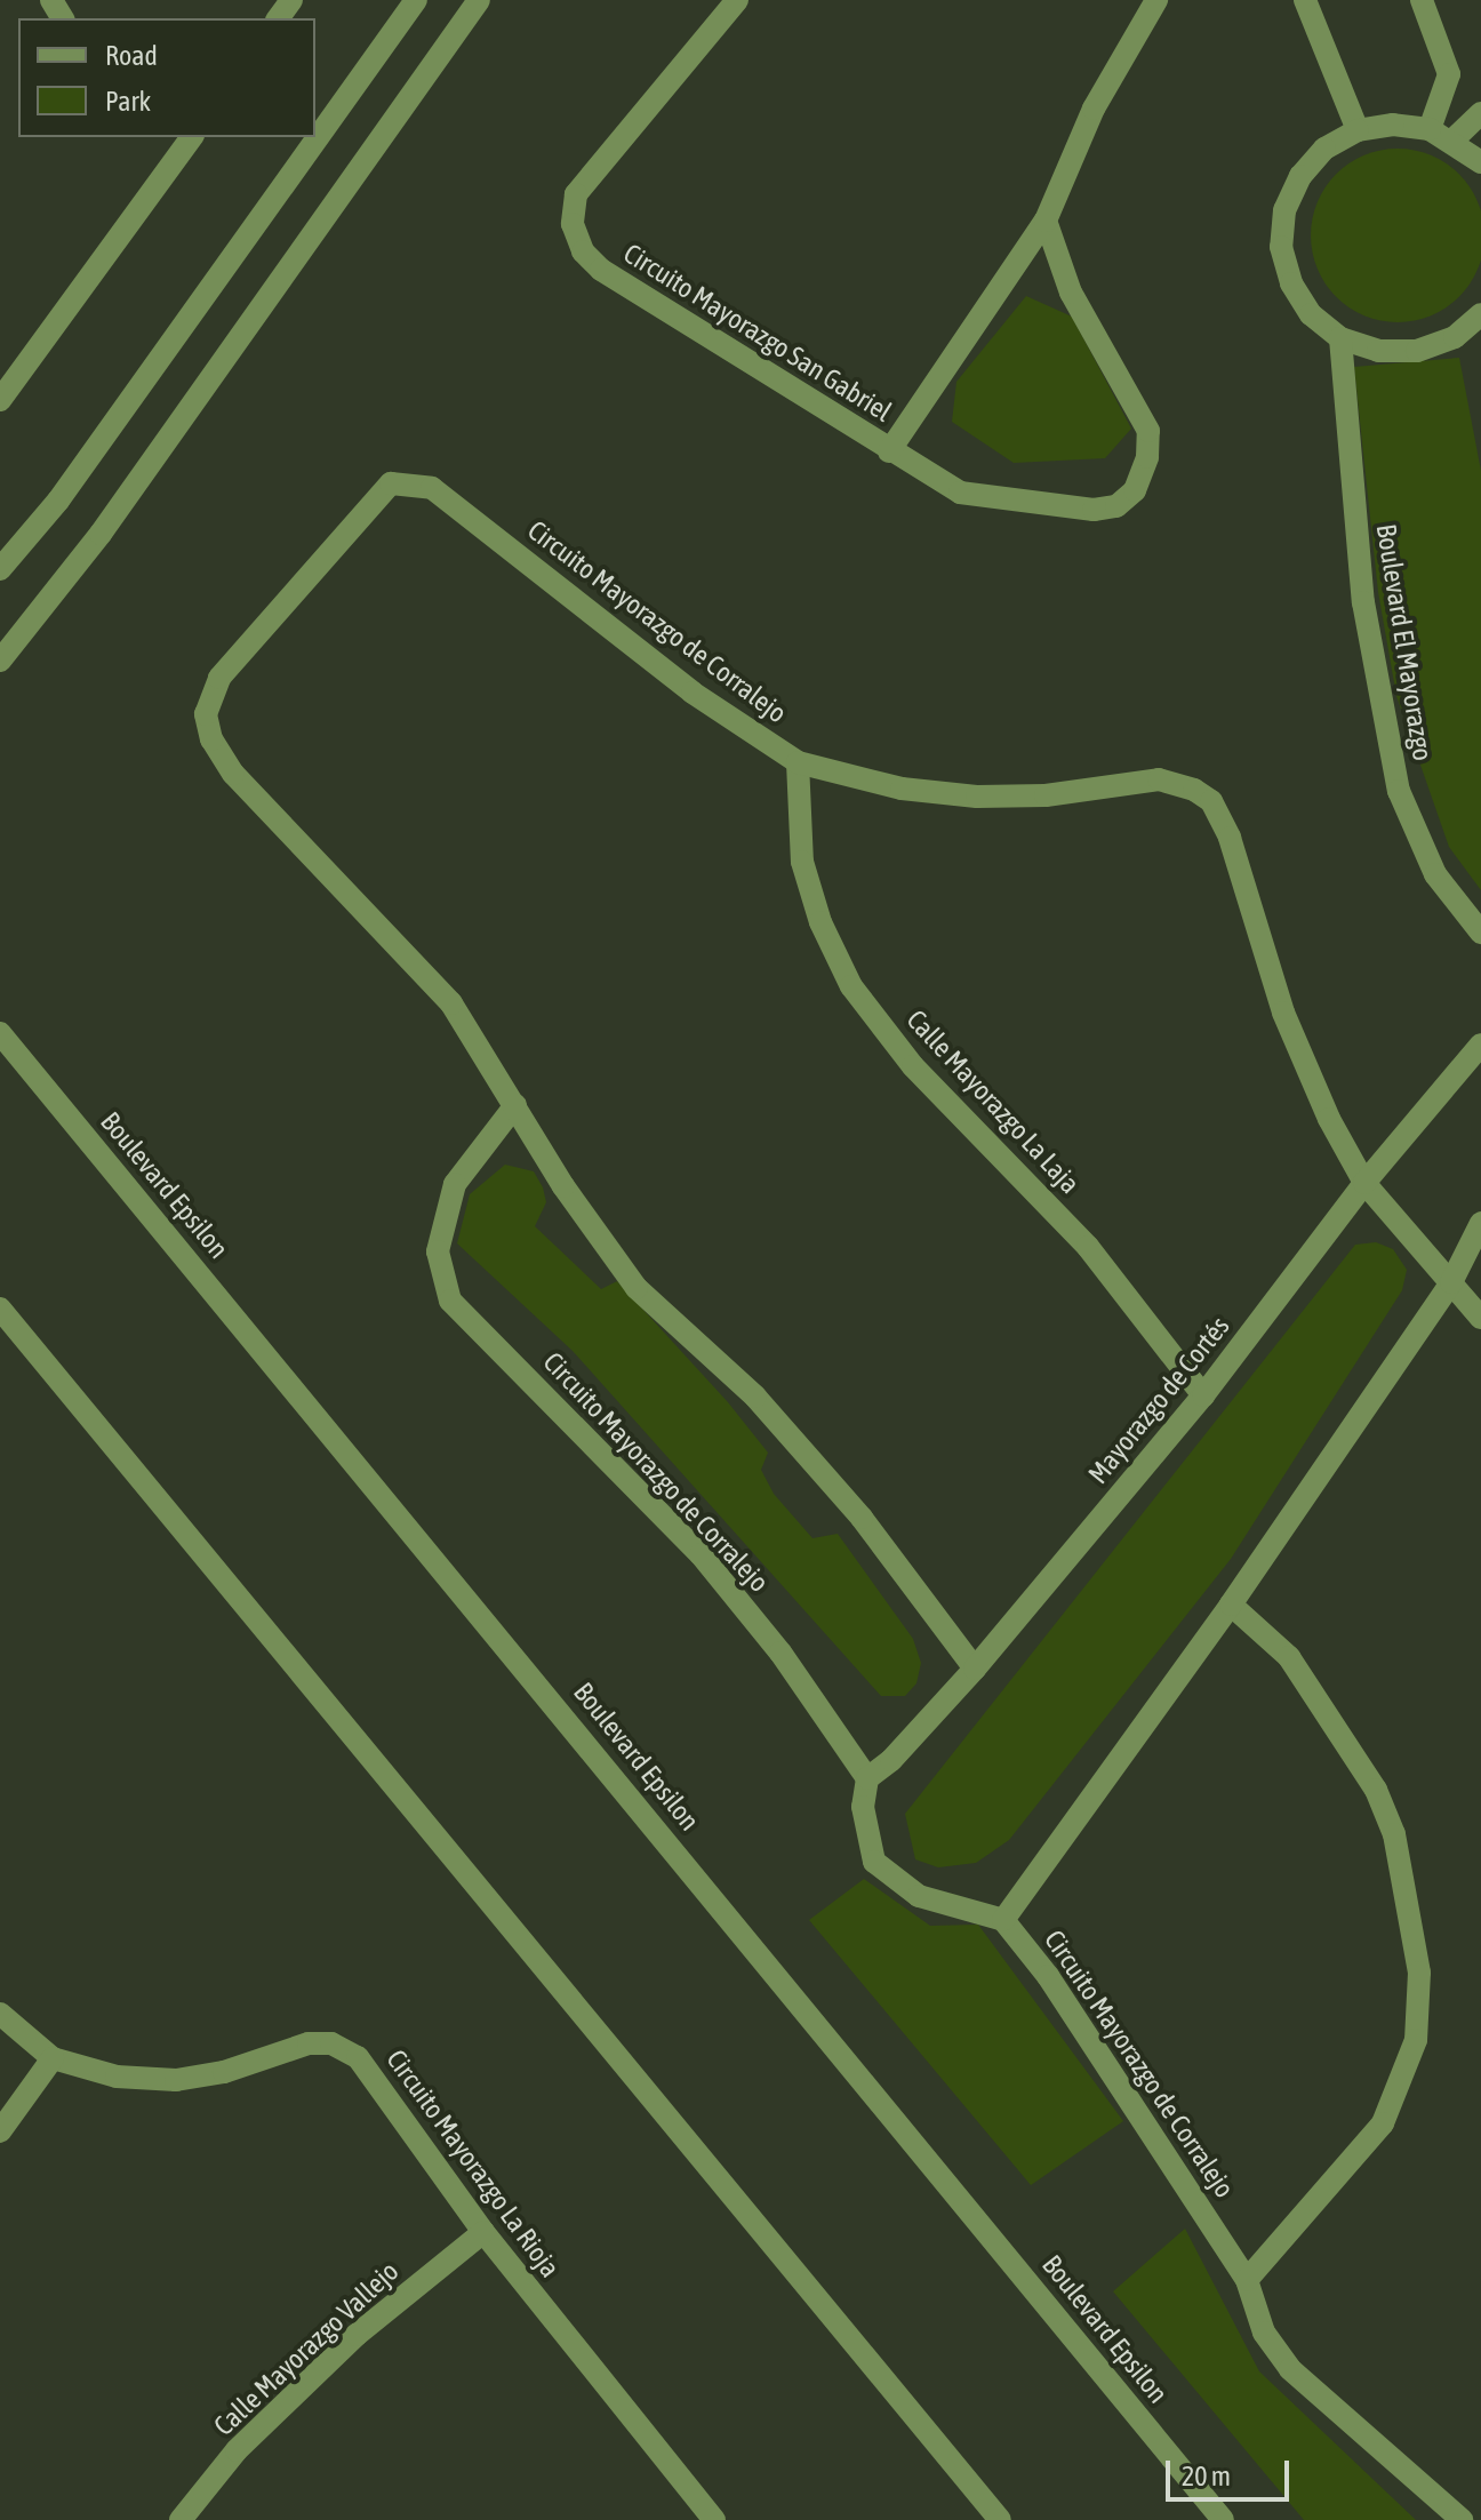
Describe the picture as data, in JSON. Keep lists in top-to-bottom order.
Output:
{
  "streets": {
    "street": [
      "Circuito Mayorazgo San Gabriel",
      "Circuito Mayorazgo de Corralejo",
      "Boulevard El Mayorazgo",
      "Calle Mayorazgo La Laja",
      "Boulevard Epsilon",
      "Mayorazgo de Cortés",
      "Circuito Mayorazgo La Rioja",
      "Calle Mayorazgo Vallejo"
    ]
  },
  "crossings": [
    ["Circuito Mayorazgo de Corralejo", "Calle Mayorazgo La Laja"],
    ["Circuito Mayorazgo de Corralejo", "Mayorazgo de Cortés"],
    ["Calle Mayorazgo La Laja", "Mayorazgo de Cortés"],
    ["Circuito Mayorazgo La Rioja", "Calle Mayorazgo Vallejo"]
  ],
  "legend": ["Road", "Park"],
  "scale_bar": "20 m"
}
